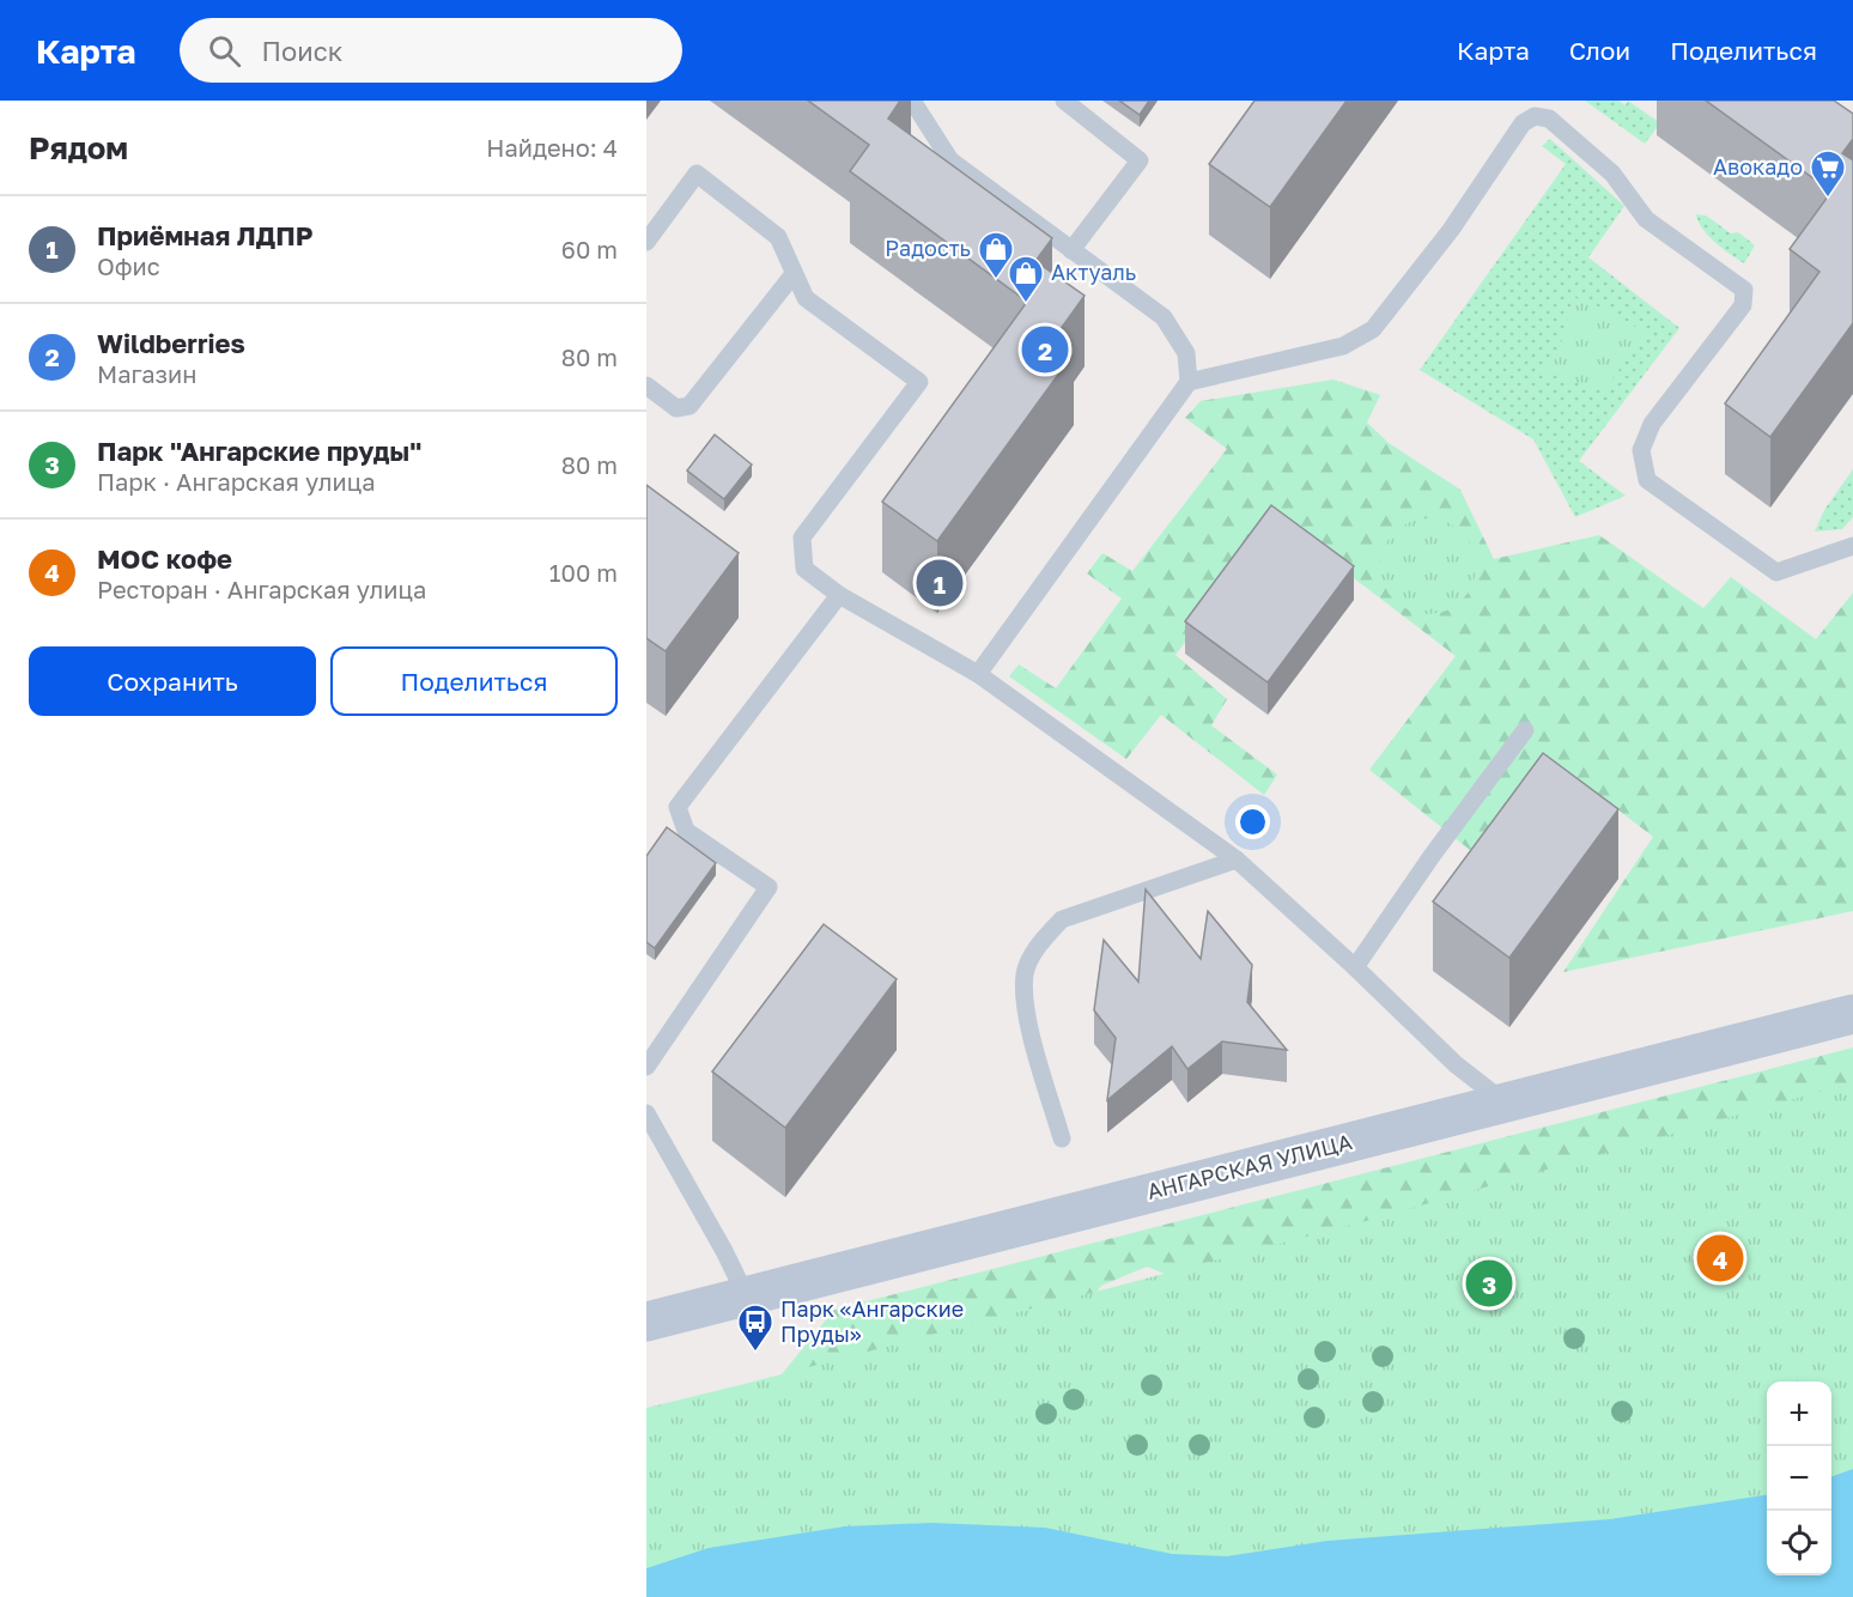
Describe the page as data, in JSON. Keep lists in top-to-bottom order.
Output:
{
  "streets": {
    "street": ["АНГАРСКАЯ УЛИЦА"]
  },
  "places": {
    "supermarket": ["Авокадо"],
    "shop": ["Радость", "Актуаль"],
    "bus stop": ["Парк «Ангарские Пруды»"]
  },
  "page": {
    "header": "Карта",
    "search": "Поиск",
    "nav": ["Карта", "Слои", "Поделиться"],
    "heading": ["Рядом", "Найдено: 4"],
    "list": [
      {
        "mark": "1",
        "name": "Приёмная ЛДПР",
        "note": "Офис",
        "value": "60 m"
      },
      {
        "mark": "2",
        "name": "Wildberries",
        "note": "Магазин",
        "value": "80 m"
      },
      {
        "mark": "3",
        "name": "Парк \"Ангарские пруды\"",
        "note": "Парк · Ангарская улица",
        "value": "80 m"
      },
      {
        "mark": "4",
        "name": "МОС кофе",
        "note": "Ресторан · Ангарская улица",
        "value": "100 m"
      }
    ],
    "pins": [
      "2",
      "1",
      "4",
      "3"
    ],
    "buttons": ["Сохранить", "Поделиться"],
    "map_buttons": ["+", "−"]
  }
}
